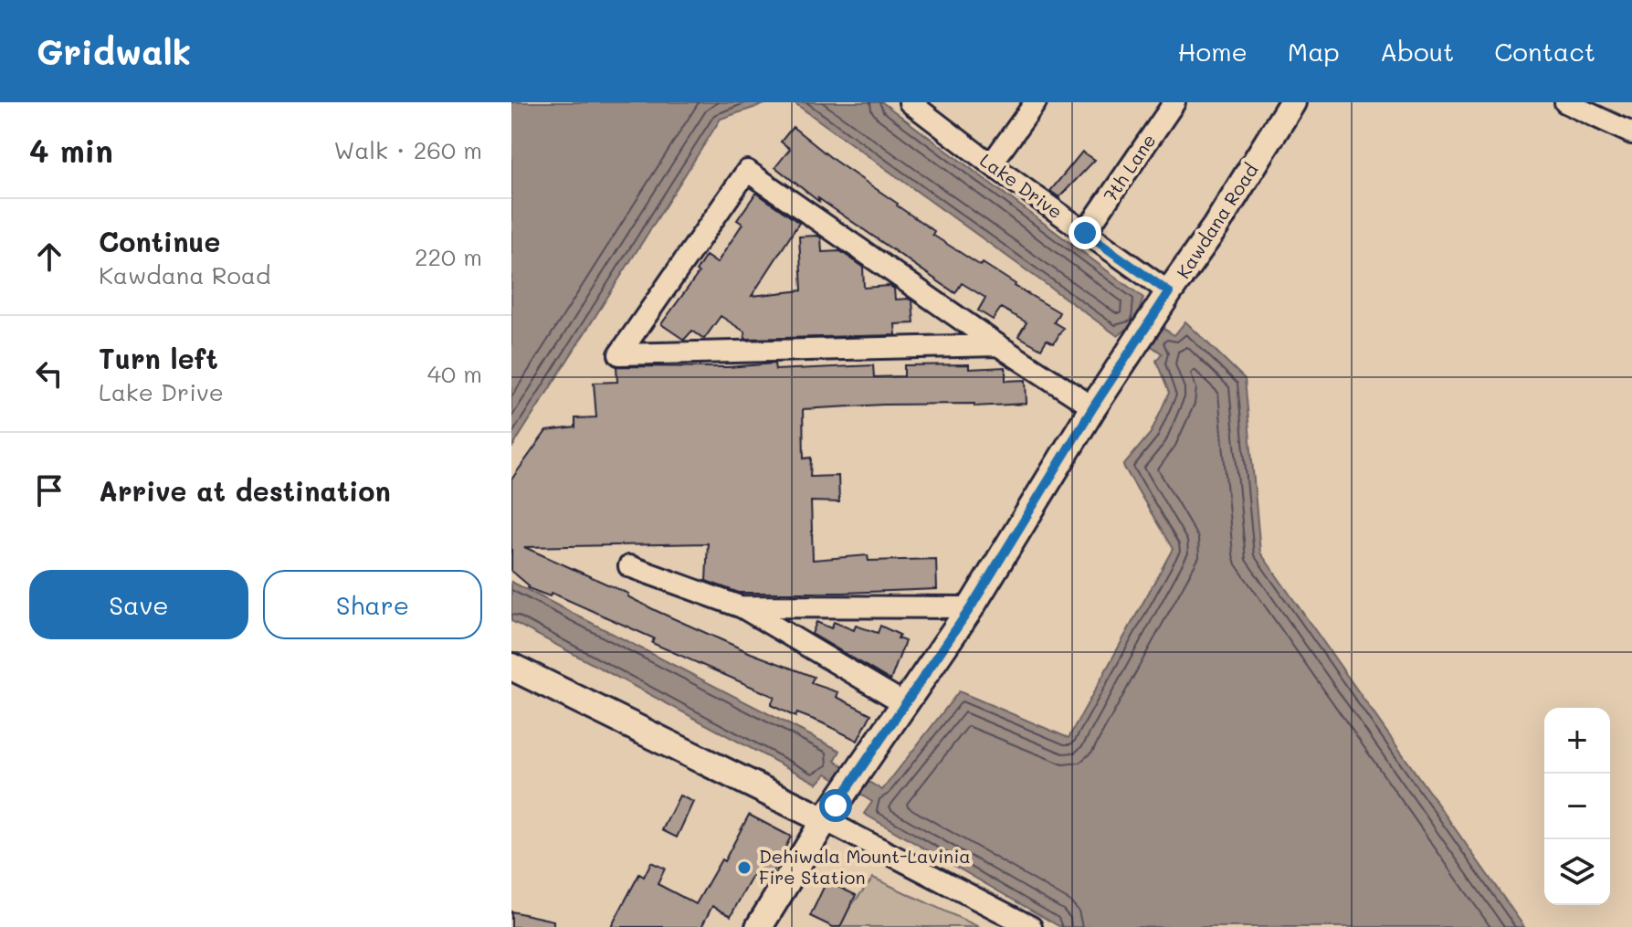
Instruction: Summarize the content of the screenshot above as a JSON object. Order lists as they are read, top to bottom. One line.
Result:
{"streets":{"main road":["Kawdana Road"],"street":["7th Lane","Lake Drive"]},"crossings":[["7th Lane","Lake Drive"],["Lake Drive","Kawdana Road"]],"places":["Dehiwala Mount-Lavinia Fire Station"],"page":{"header":"Gridwalk","nav":["Home","Map","About","Contact"],"heading":["4 min","Walk · 260 m"],"list":[["Continue","Kawdana Road","220 m"],["Turn left","Lake Drive","40 m"],"Arrive at destination"],"buttons":["Save","Share"],"map_buttons":["+","−"]}}
